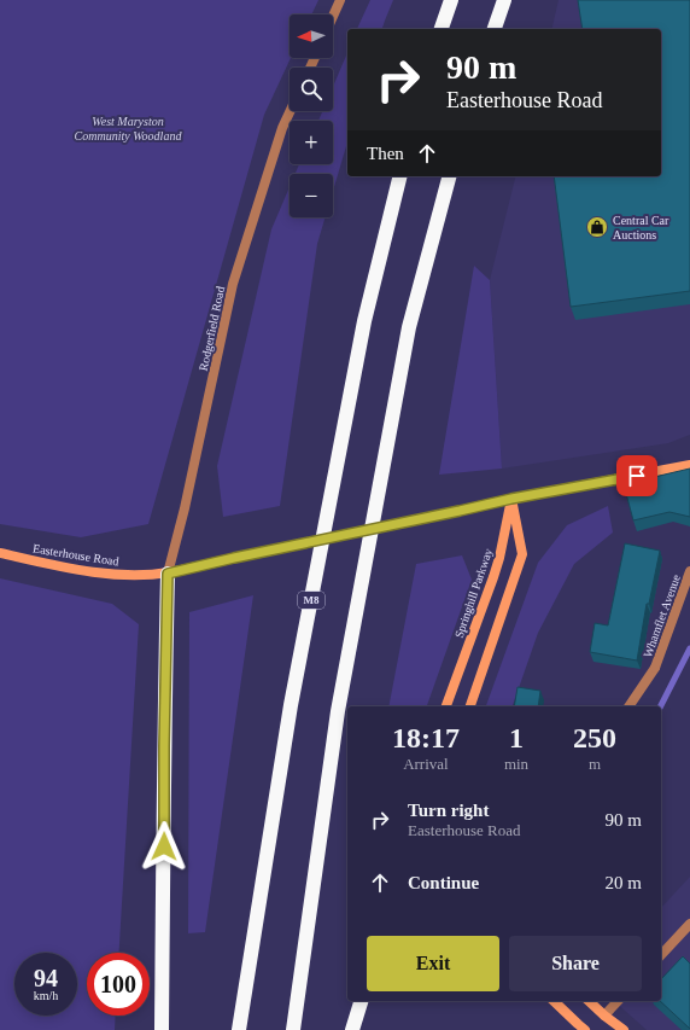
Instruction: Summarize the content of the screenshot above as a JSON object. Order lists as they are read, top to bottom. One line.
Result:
{"streets":{"highway":["M8"],"street":["Rodgerfield Road","Easterhouse Road","Springhill Parkway","Whamflet Avenue"]},"crossings":[["Rodgerfield Road","Easterhouse Road"],["Easterhouse Road","Springhill Parkway"]],"parks":["West Maryston Community Woodland"],"places":{"shop":["Central Car Auctions"]},"north":"left","page":{"map_buttons":["+","−"],"turn":["90 m","Easterhouse Road"],"then":"Then","eta":["18:17","Arrival","1","min","250","m"],"list":[{"name":"Turn right","note":"Easterhouse Road","value":"90 m"},{"name":"Continue","value":"20 m"}],"buttons":["Exit","Share"],"speed":"94 km/h","limit":"100"}}
